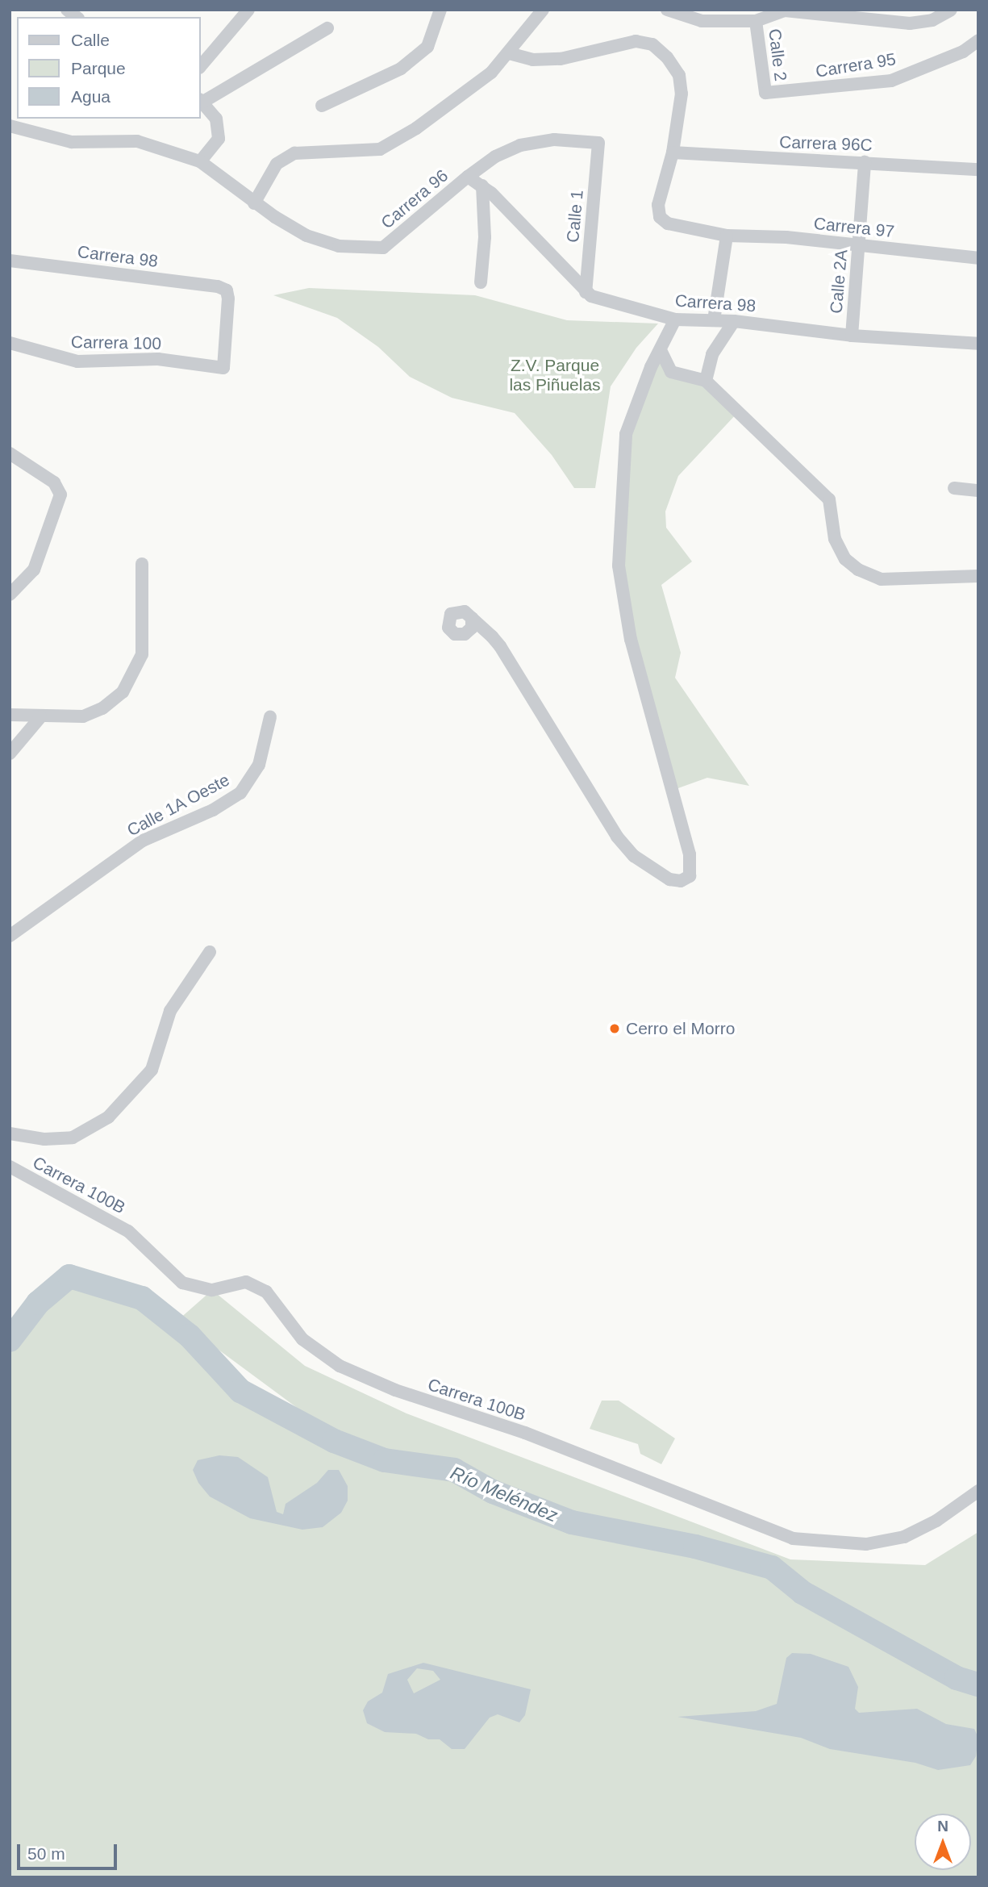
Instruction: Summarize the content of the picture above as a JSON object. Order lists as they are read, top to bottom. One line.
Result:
{"streets":{"street":["Calle 2","Carrera 95","Carrera 96C","Carrera 96","Calle 1","Carrera 97","Carrera 98","Calle 2A","Carrera 100","Calle 1A Oeste","Carrera 100B"]},"crossings":[["Calle 2","Carrera 95"],["Carrera 96C","Carrera 97"],["Carrera 96C","Calle 2A"],["Carrera 96","Calle 1"],["Carrera 96","Carrera 98"],["Calle 1","Carrera 98"],["Carrera 97","Calle 2A"],["Carrera 98","Calle 2A"],["Carrera 98","Carrera 100"]],"water":["Río Meléndez"],"parks":["Z.V. Parque las Piñuelas"],"places":["Cerro el Morro"],"legend":["Calle","Parque","Agua"],"scale_bar":"50 m","north":"top"}
